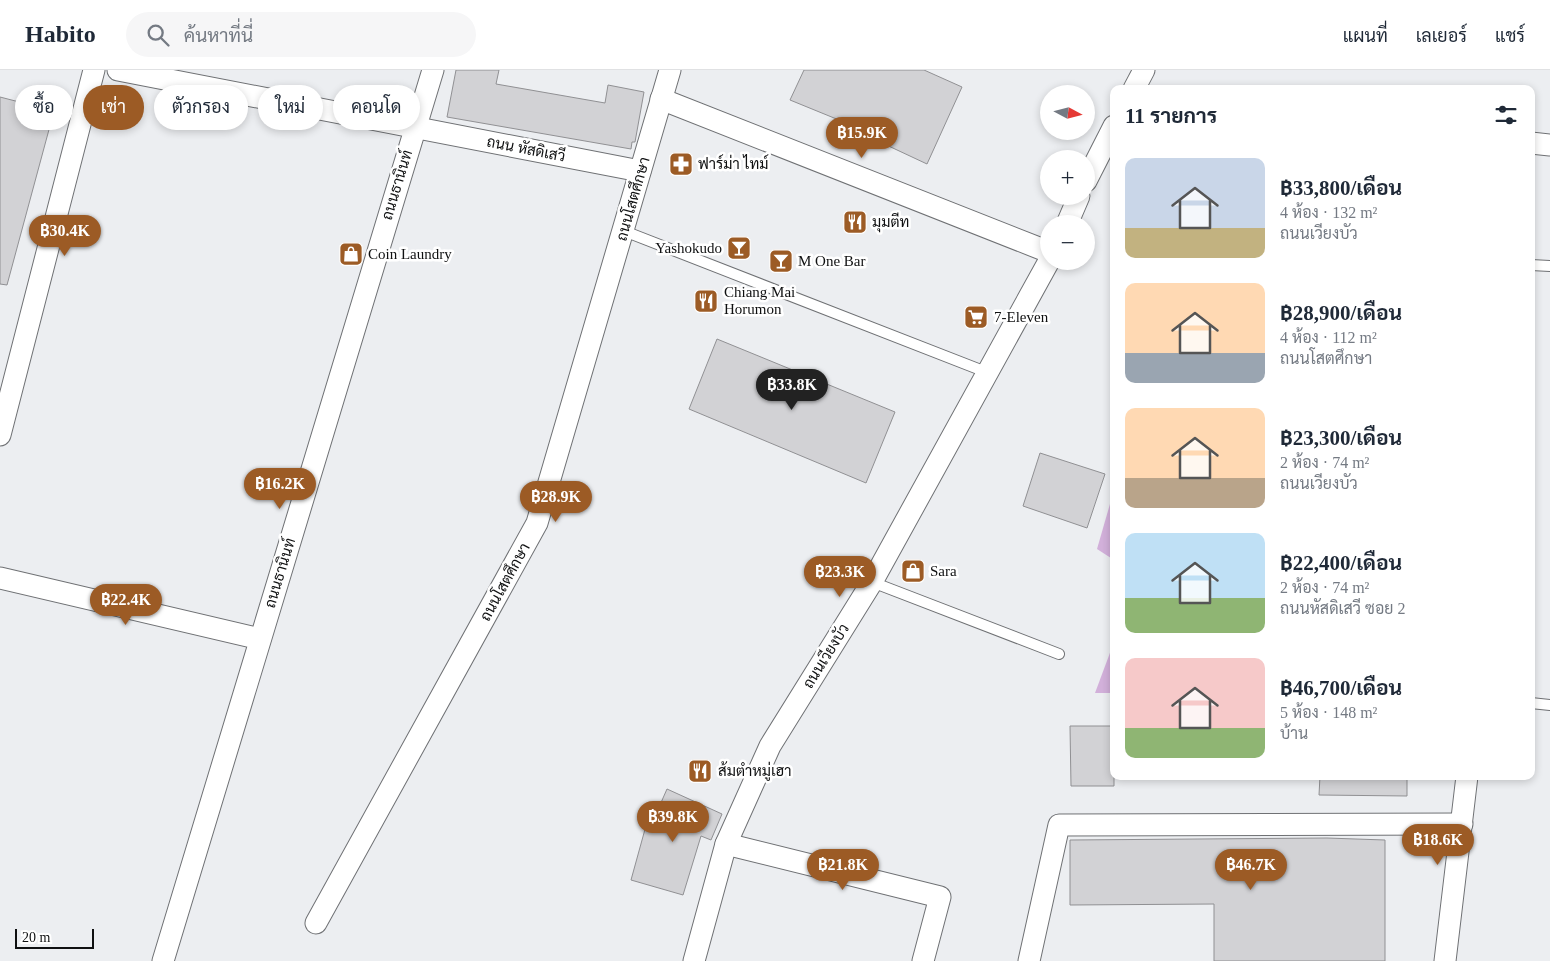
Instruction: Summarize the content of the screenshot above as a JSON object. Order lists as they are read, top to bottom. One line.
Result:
{"streets":{"street":["ถนน หัสดิเสวี","ถนนธานินท์","ถนนโสตศึกษา","ถนนเวียงบัว"]},"crossings":[["ถนน หัสดิเสวี","ถนนโสตศึกษา"]],"places":{"pharmacy":["ฟาร์ม่า ไทม์"],"restaurant":["มุมตีท","Chiang Mai Horumon","ส้มตำหมู่เฮา"],"bar":["Yashokudo","M One Bar"],"shop":["Coin Laundry","Sara"],"supermarket":["7-Eleven"]},"scale_bar":"20 m","north":"right","page":{"header":"Habito","search":"ค้นหาที่นี่","nav":["แผนที่","เลเยอร์","แชร์"],"map_buttons":["+","−"],"chip":["ซื้อ","เช่า","ตัวกรอง","ใหม่","คอนโด"],"heading":"11 รายการ","price":["฿15.9K","฿30.4K","฿33.8K","฿16.2K","฿28.9K","฿23.3K","฿22.4K","฿39.8K","฿18.6K","฿21.8K","฿46.7K"],"list":[{"name":"฿33,800/เดือน","note":"4 ห้อง · 132 m² · ถนนเวียงบัว"},{"name":"฿28,900/เดือน","note":"4 ห้อง · 112 m² · ถนนโสตศึกษา"},{"name":"฿23,300/เดือน","note":"2 ห้อง · 74 m² · ถนนเวียงบัว"},{"name":"฿22,400/เดือน","note":"2 ห้อง · 74 m² · ถนนหัสดิเสวี ซอย 2"},{"name":"฿46,700/เดือน","note":"5 ห้อง · 148 m² · บ้าน"}],"scale":"20 m"}}
